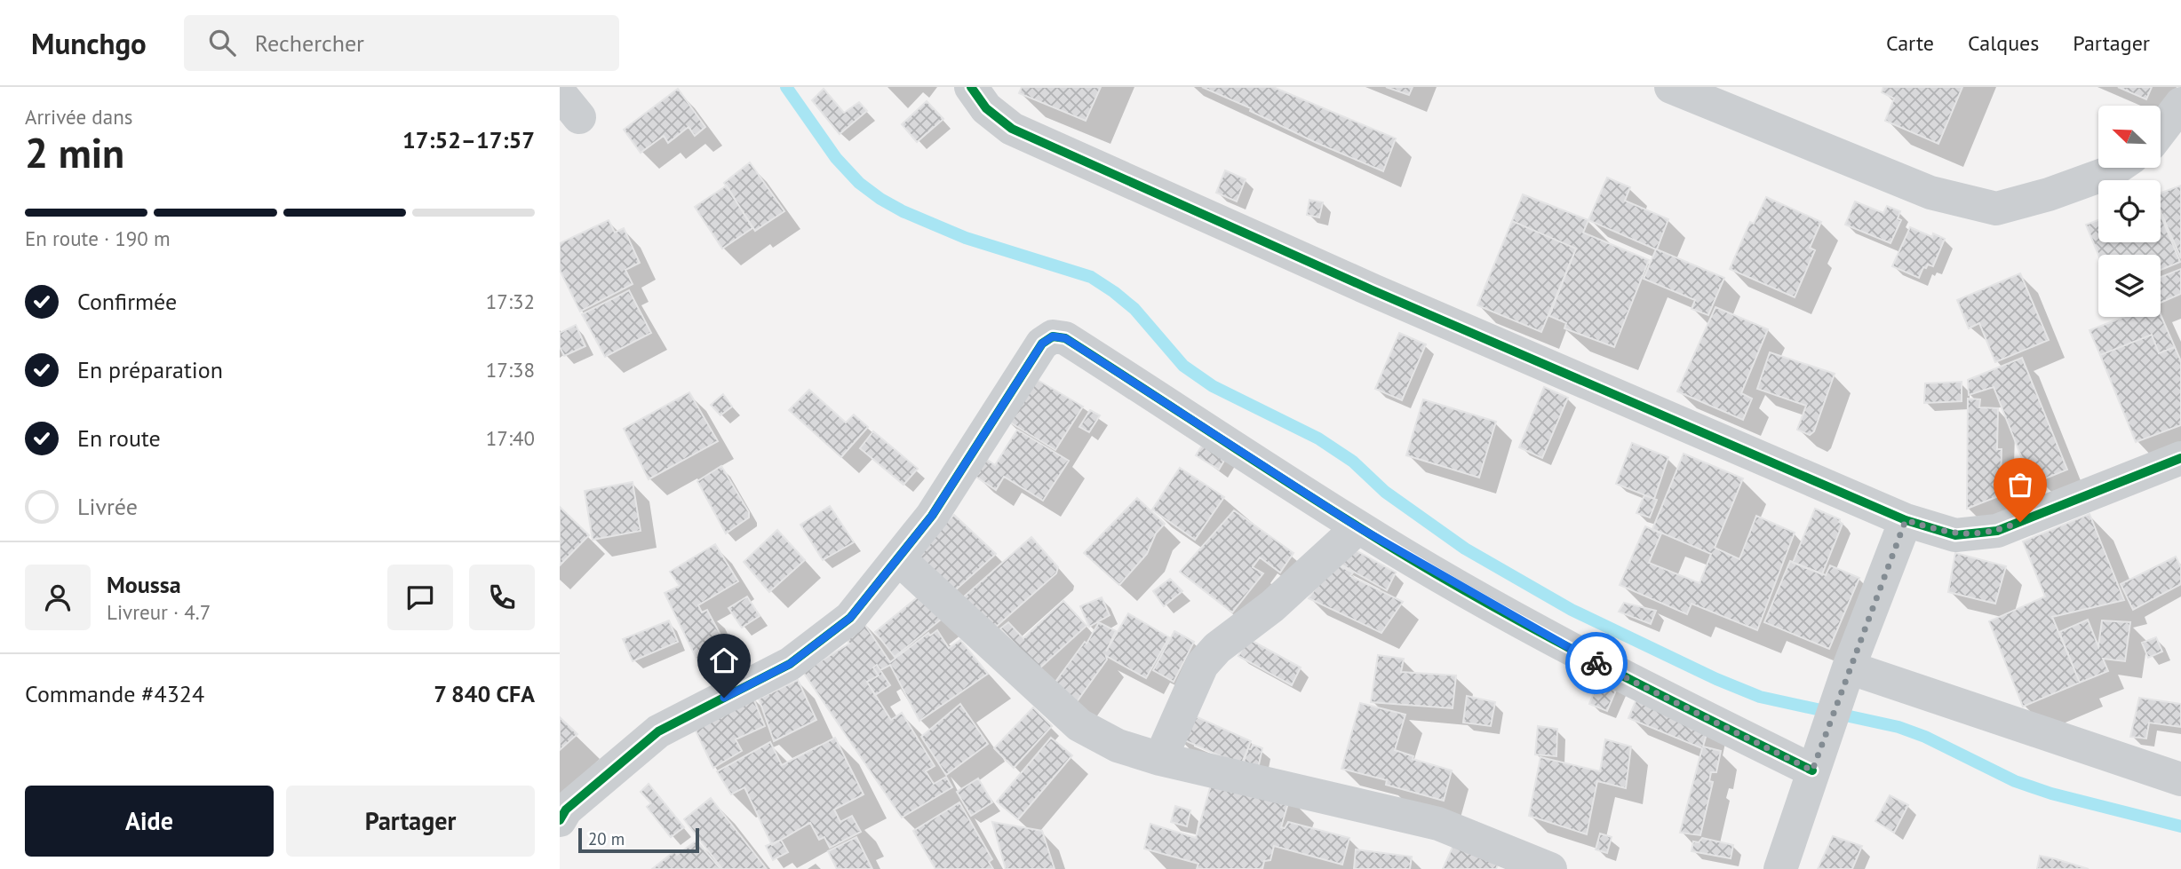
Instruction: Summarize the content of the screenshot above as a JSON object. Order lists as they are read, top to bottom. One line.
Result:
{"scale_bar":"20 m","north":"top left","page":{"header":"Munchgo","search":"Rechercher","nav":["Carte","Calques","Partager"],"heading":["2 min","Arrivée dans","17:52–17:57"],"panel":["Moussa","Livreur · 4.7","Commande #4324","7 840 CFA"],"bar":"En route · 190 m","list":[["Confirmée","17:32"],["En préparation","17:38"],["En route","17:40"],"Livrée"],"buttons":["Aide","Partager"],"scale":"20 m"}}
